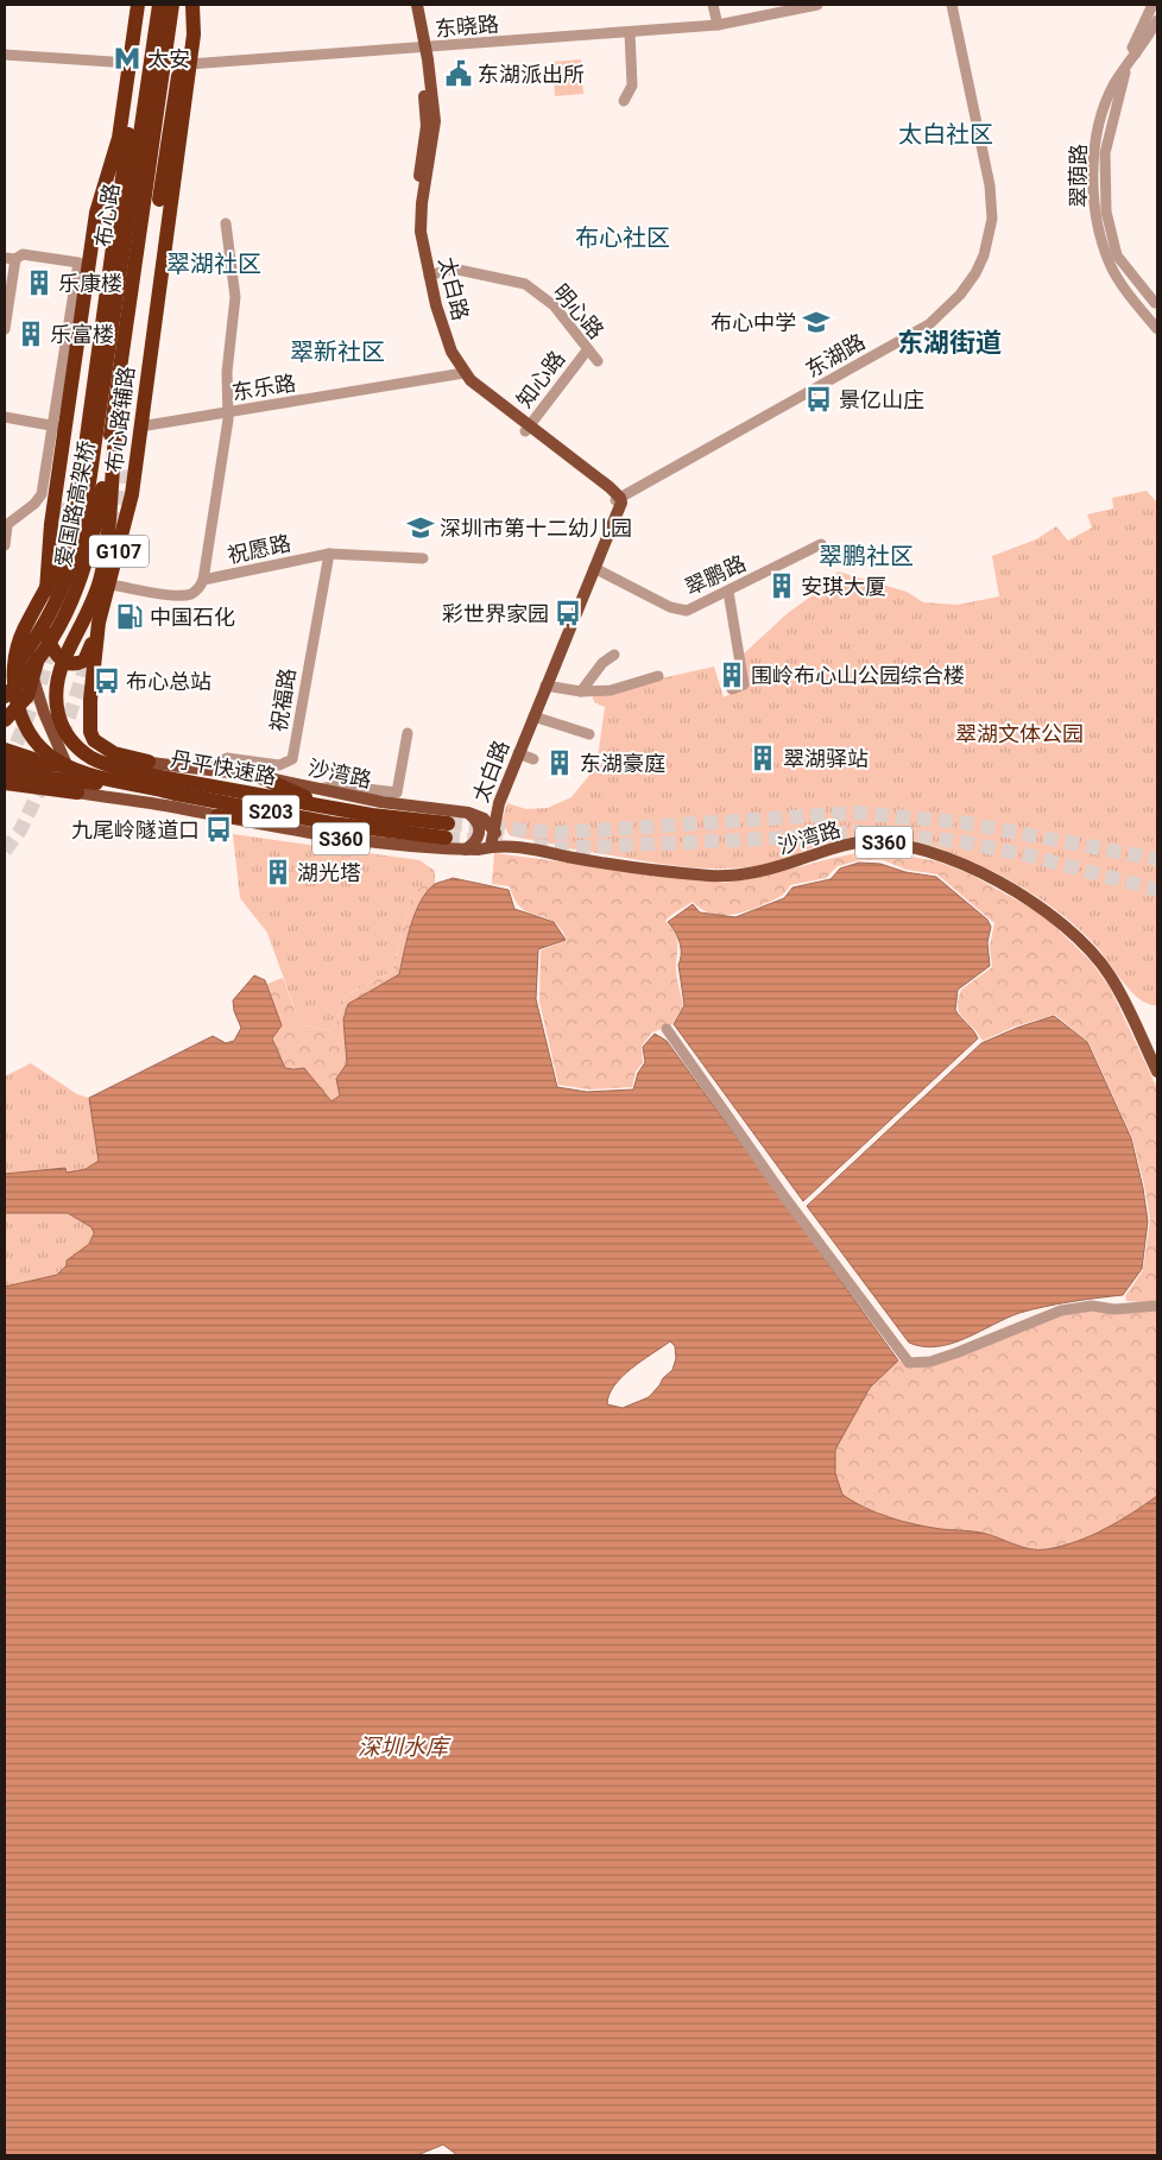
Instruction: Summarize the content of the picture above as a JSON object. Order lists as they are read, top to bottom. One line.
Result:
{"streets":{"highway":["布心路","布心路辅路","爱国路高架桥","G107","丹平快速路","S203"],"main road":["太白路","沙湾路","S360"],"street":["东晓路","翠荫路","明心路","东湖路","知心路","东乐路","祝愿路","翠鹏路","祝福路"]},"crossings":[["东晓路","太白路"],["东晓路","布心路辅路"],["布心路","爱国路高架桥"],["太白路","明心路"],["太白路","东湖路"],["太白路","知心路"],["太白路","东乐路"],["太白路","翠鹏路"],["太白路","沙湾路"],["明心路","知心路"],["东乐路","布心路辅路"],["布心路辅路","祝愿路"],["布心路辅路","G107"],["布心路辅路","沙湾路"],["祝愿路","祝福路"],["祝福路","沙湾路"]],"districts":["太白社区","布心社区","翠湖社区","东湖街道","翠新社区","翠鹏社区"],"water":["深圳水库"],"parks":["翠湖文体公园"],"places":{"metro station":["太安"],"public building":["东湖派出所"],"building":["乐康楼","乐富楼","安琪大厦","围岭布心山公园综合楼","翠湖驿站","东湖豪庭","湖光塔"],"school or university":["布心中学","深圳市第十二幼儿园"],"bus stop":["景亿山庄","彩世界家园","布心总站","九尾岭隧道口"],"fuel station":["中国石化"]}}
